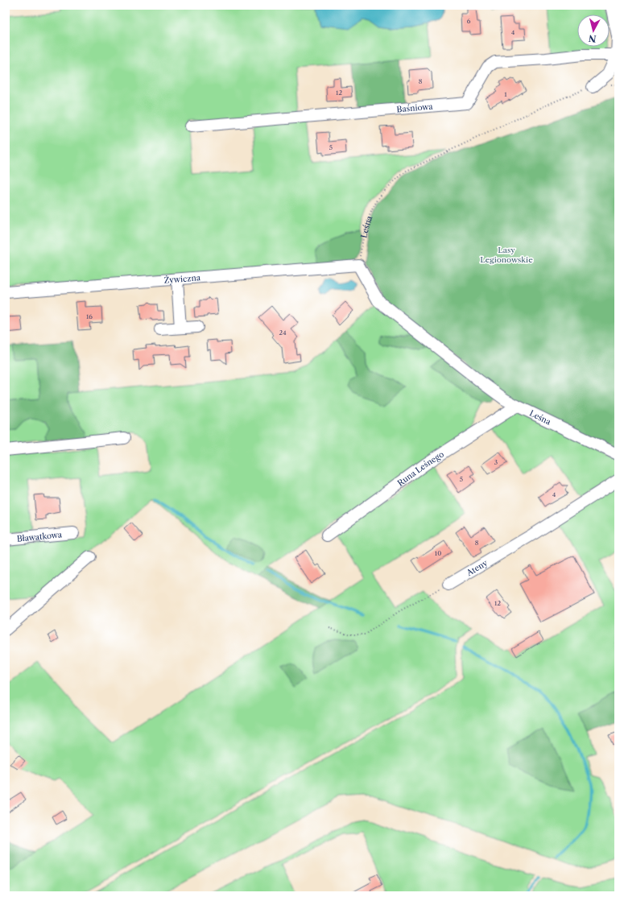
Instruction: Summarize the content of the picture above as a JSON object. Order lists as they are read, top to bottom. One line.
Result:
{"streets":{"street":["Baśniowa","Leśna","Żywiczna","Runa Leśnego","Bławatkowa","Ateny"]},"crossings":[["Leśna","Żywiczna"],["Leśna","Runa Leśnego"]],"parks":["Lasy Legionowskie"],"house_numbers":["6","4","8","12","1","5","16","24","3","5","4","8","10","12"],"north":"bottom"}
